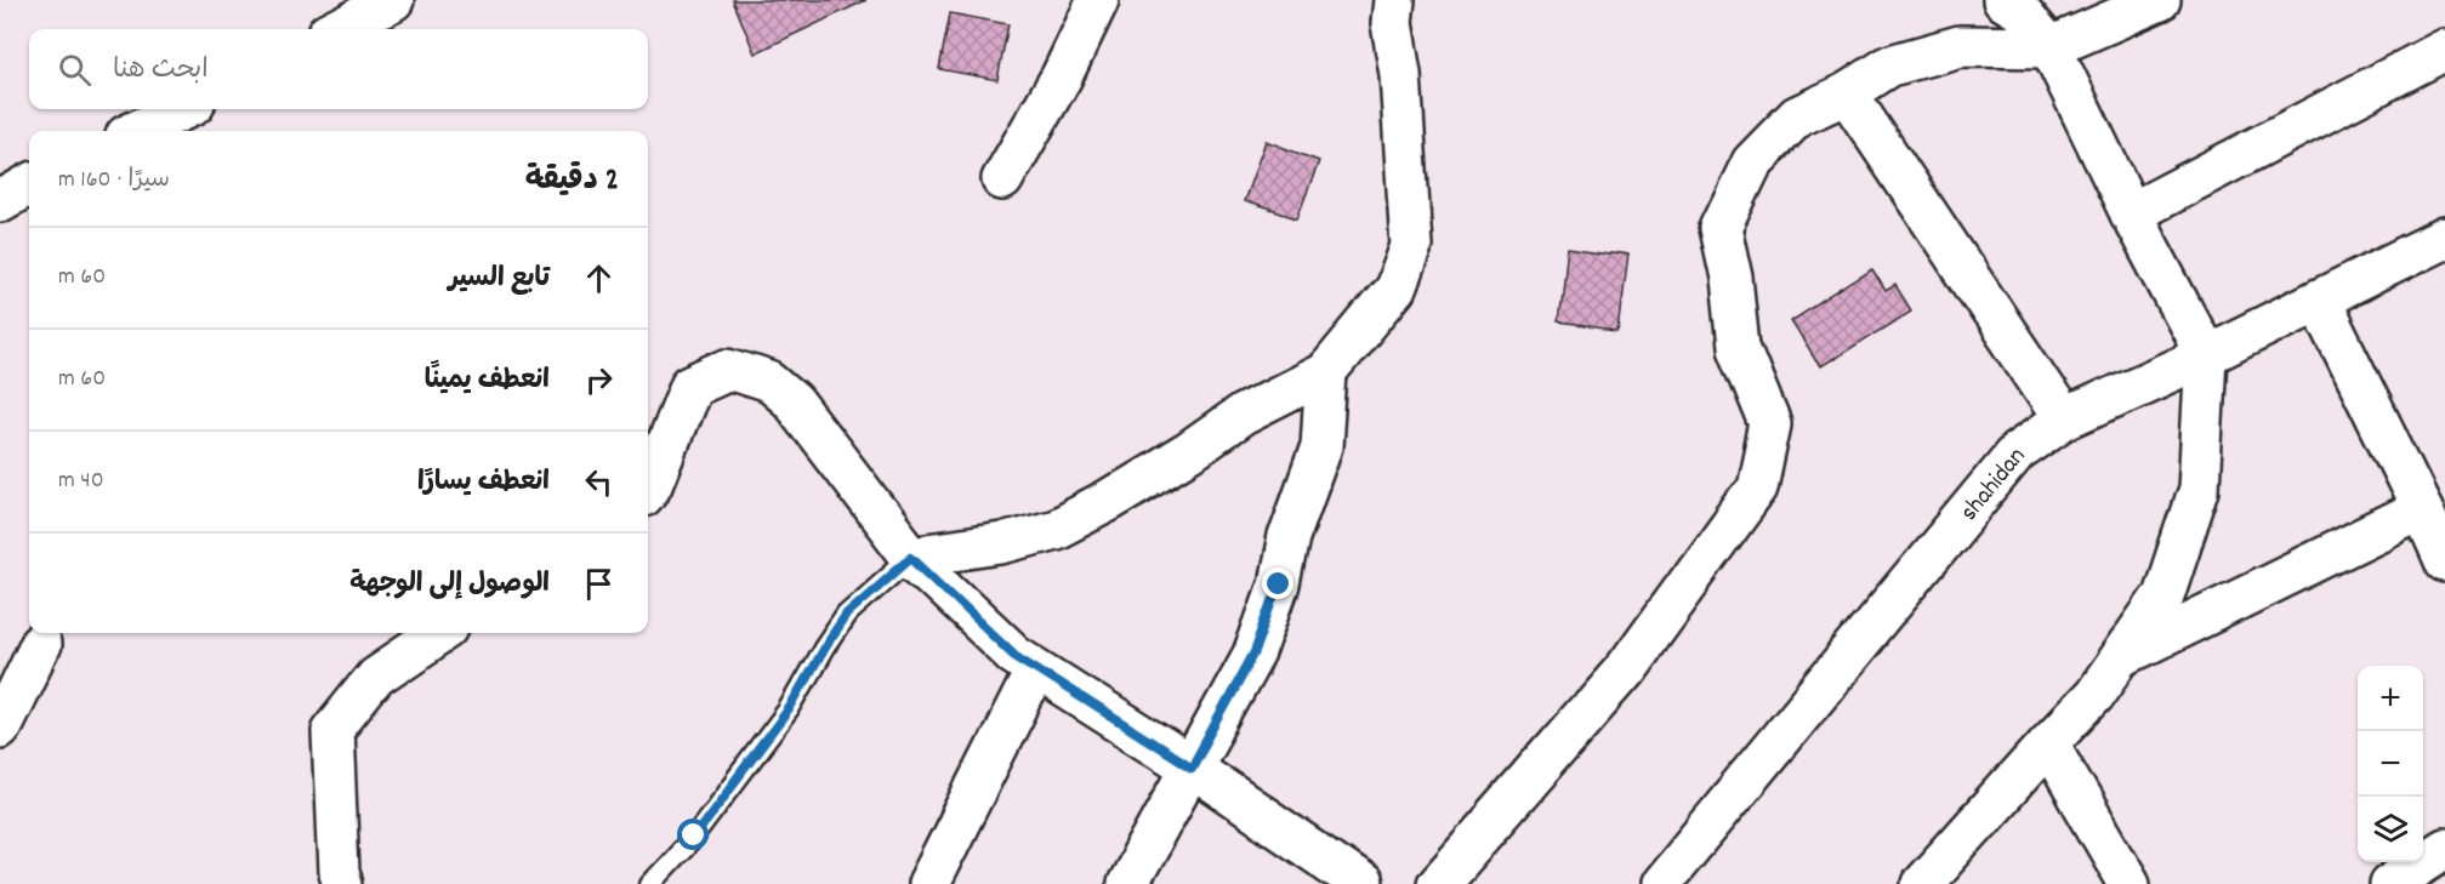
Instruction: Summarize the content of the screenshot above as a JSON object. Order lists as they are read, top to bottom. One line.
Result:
{"streets":{"street":["shahidan"]},"page":{"search":"ابحث هنا","heading":["2 دقيقة","سيرًا · 160 m"],"list":[["تابع السير","60 m"],["انعطف يمينًا","60 m"],["انعطف يسارًا","40 m"],"الوصول إلى الوجهة"],"map_buttons":["+","−"]}}
